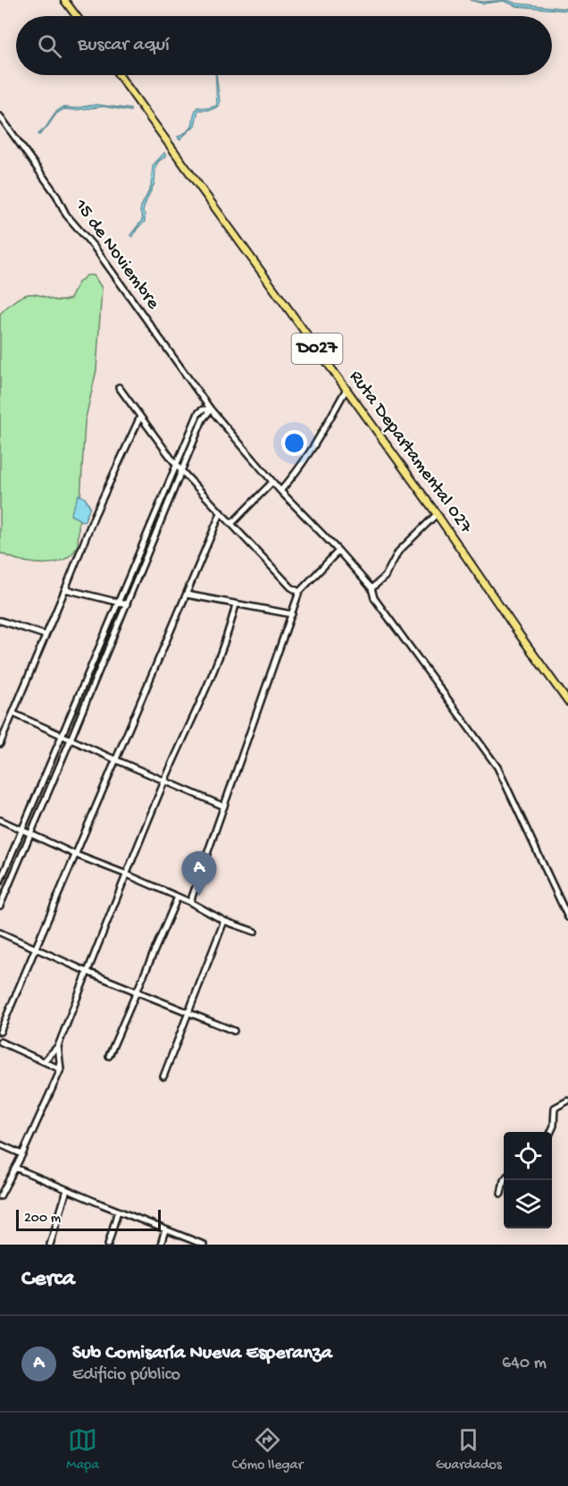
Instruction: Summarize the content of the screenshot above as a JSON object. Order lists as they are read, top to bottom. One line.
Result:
{"streets":{"main road":["D027","Ruta Departamental 027"],"street":["15 de Noviembre"]},"scale_bar":"200 m","page":{"search":"Buscar aquí","pins":"A","scale":"200 m","heading":"Cerca","list":[{"mark":"A","name":"Sub Comisaría Nueva Esperanza","note":"Edificio público","value":"640 m"}],"nav":["Mapa","Cómo llegar","Guardados"]}}
